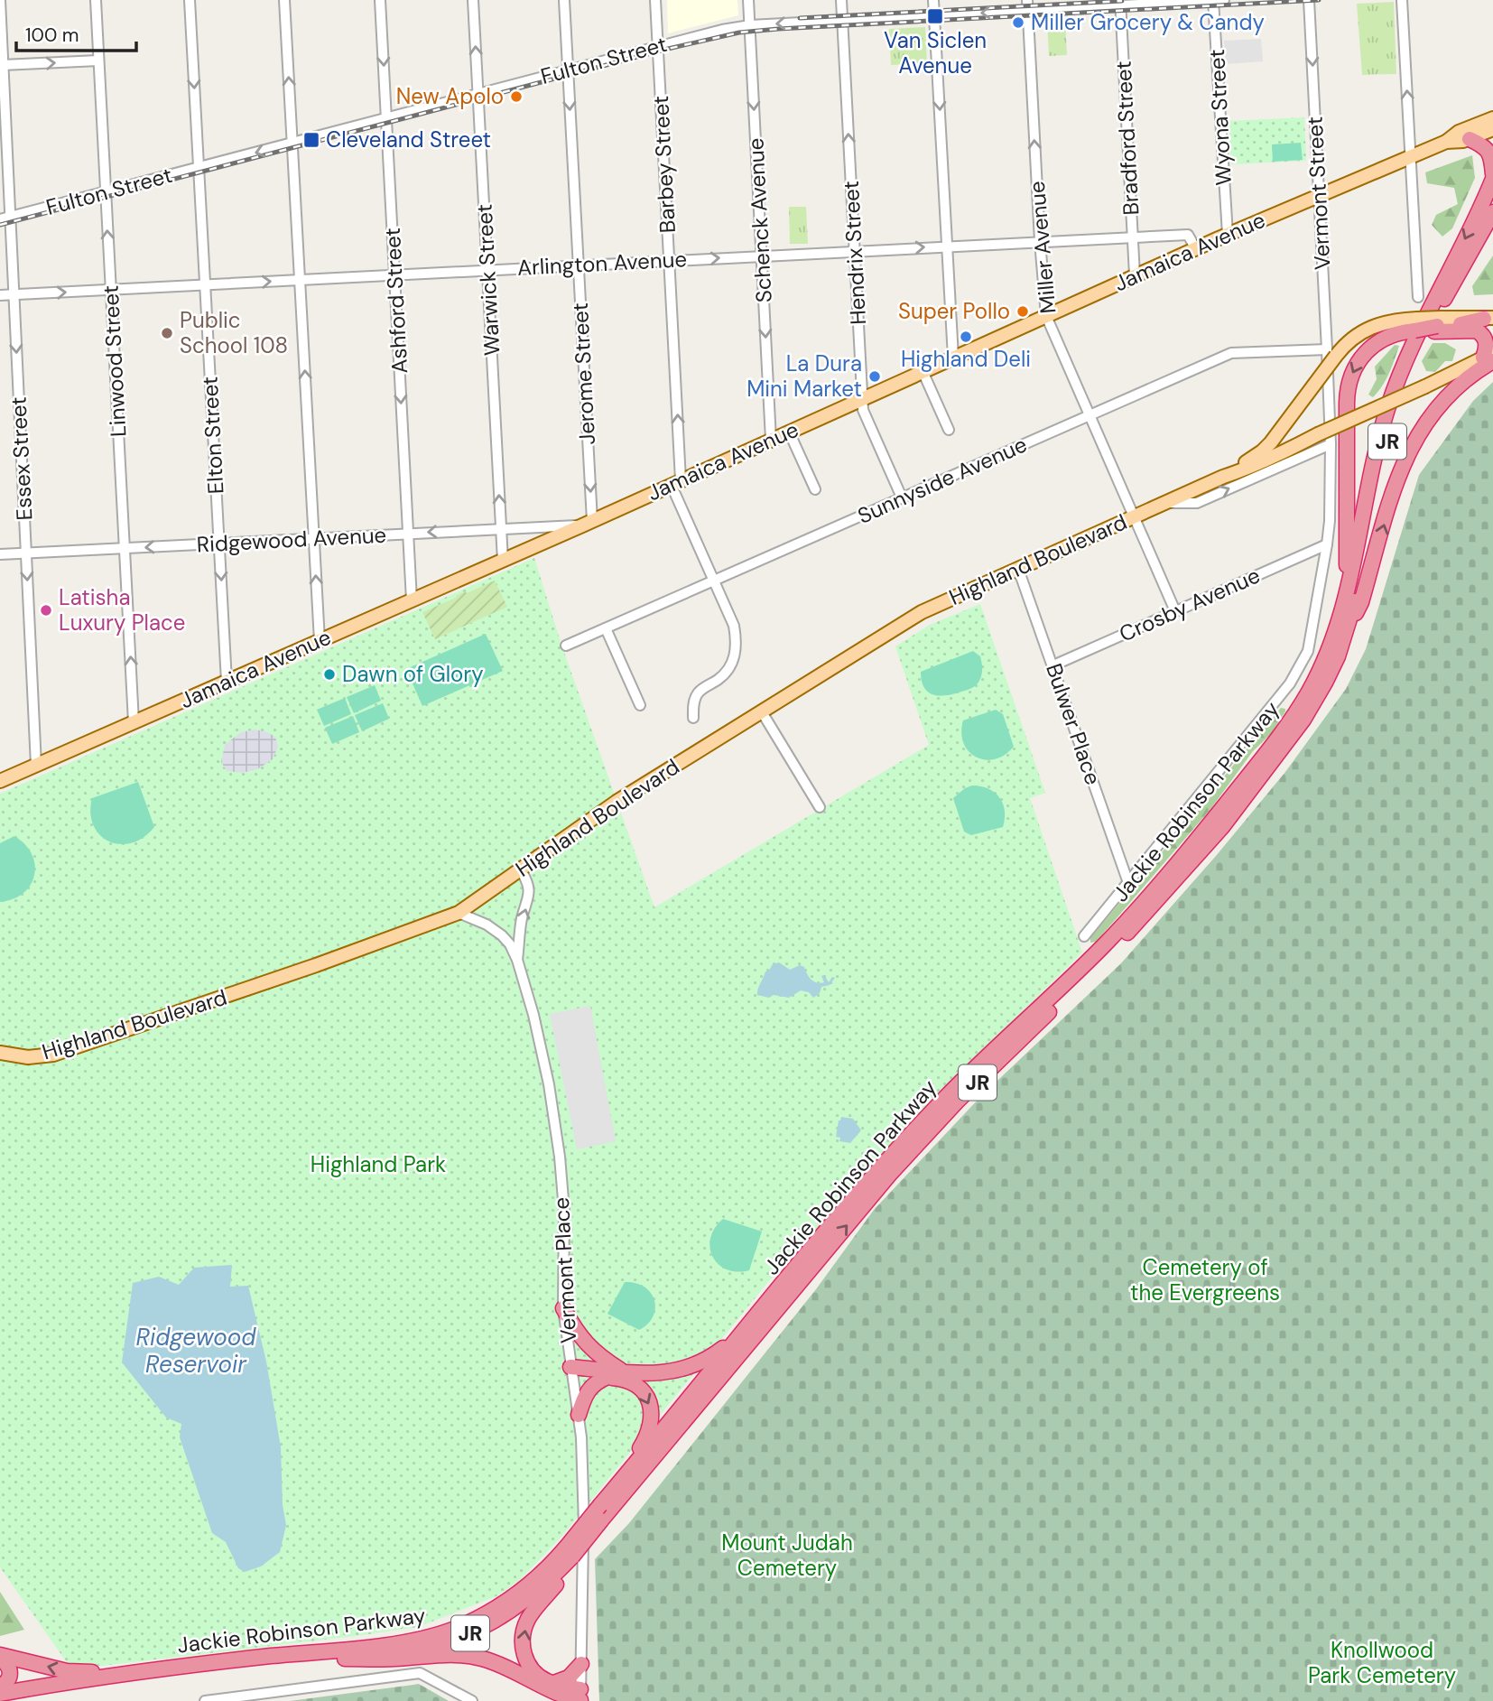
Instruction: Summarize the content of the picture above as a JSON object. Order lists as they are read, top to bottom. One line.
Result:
{"streets":{"highway":["JR","Jackie Robinson Parkway"],"main road":["Jamaica Avenue","Highland Boulevard"],"street":["Fulton Street","Wyona Street","Bradford Street","Barbey Street","Vermont Street","Schenck Avenue","Miller Avenue","Hendrix Street","Arlington Avenue","Warwick Street","Ashford Street","Linwood Street","Jerome Street","Elton Street","Essex Street","Sunnyside Avenue","Ridgewood Avenue","Crosby Avenue","Bulwer Place","Vermont Place"]},"crossings":[["Fulton Street","Wyona Street"],["Fulton Street","Bradford Street"],["Fulton Street","Barbey Street"],["Fulton Street","Schenck Avenue"],["Fulton Street","Miller Avenue"],["Fulton Street","Hendrix Street"],["Fulton Street","Warwick Street"],["Fulton Street","Ashford Street"],["Fulton Street","Linwood Street"],["Fulton Street","Jerome Street"],["Fulton Street","Elton Street"],["Fulton Street","Essex Street"],["Wyona Street","Jamaica Avenue"],["Bradford Street","Jamaica Avenue"],["Bradford Street","Arlington Avenue"],["Barbey Street","Jamaica Avenue"],["Barbey Street","Arlington Avenue"],["Barbey Street","Sunnyside Avenue"],["Vermont Street","Jamaica Avenue"],["Vermont Street","Sunnyside Avenue"],["Vermont Street","Highland Boulevard"],["Vermont Street","Jackie Robinson Parkway"],["Schenck Avenue","Jamaica Avenue"],["Schenck Avenue","Arlington Avenue"],["Miller Avenue","Jamaica Avenue"],["Miller Avenue","Arlington Avenue"],["Miller Avenue","Sunnyside Avenue"],["Miller Avenue","Highland Boulevard"],["Miller Avenue","Crosby Avenue"],["Jamaica Avenue","Hendrix Street"],["Jamaica Avenue","Arlington Avenue"],["Jamaica Avenue","Warwick Street"],["Jamaica Avenue","Ashford Street"],["Jamaica Avenue","Linwood Street"],["Jamaica Avenue","Jerome Street"],["Jamaica Avenue","Elton Street"],["Jamaica Avenue","Essex Street"],["Jamaica Avenue","Ridgewood Avenue"],["Hendrix Street","Arlington Avenue"],["Hendrix Street","Sunnyside Avenue"],["Arlington Avenue","Warwick Street"],["Arlington Avenue","Ashford Street"],["Arlington Avenue","Linwood Street"],["Arlington Avenue","Jerome Street"],["Arlington Avenue","Elton Street"],["Arlington Avenue","Essex Street"],["Warwick Street","Ridgewood Avenue"],["Ashford Street","Ridgewood Avenue"],["Linwood Street","Ridgewood Avenue"],["Jerome Street","Ridgewood Avenue"],["Elton Street","Ridgewood Avenue"],["Essex Street","Ridgewood Avenue"],["Sunnyside Avenue","Highland Boulevard"],["Highland Boulevard","Bulwer Place"],["Highland Boulevard","Jackie Robinson Parkway"],["Highland Boulevard","Vermont Place"],["Crosby Avenue","Bulwer Place"],["Crosby Avenue","Jackie Robinson Parkway"],["Bulwer Place","Jackie Robinson Parkway"]],"one_way":["Vermont Street","Schenck Avenue","Miller Avenue","Hendrix Street","Warwick Street","Ashford Street","Linwood Street","Jerome Street","Elton Street","Essex Street"],"water":["Ridgewood Reservoir"],"parks":["Highland Park","Cemetery of the Evergreens","Mount Judah Cemetery","Knollwood Park Cemetery"],"places":{"transit":["Van Siclen Avenue","Cleveland Street"],"other":["Miller Grocery & Candy","New Apolo","Super Pollo","Public School 108","Highland Deli","La Dura Mini Market","Latisha Luxury Place","Dawn of Glory"]},"scale_bar":"100 m"}
